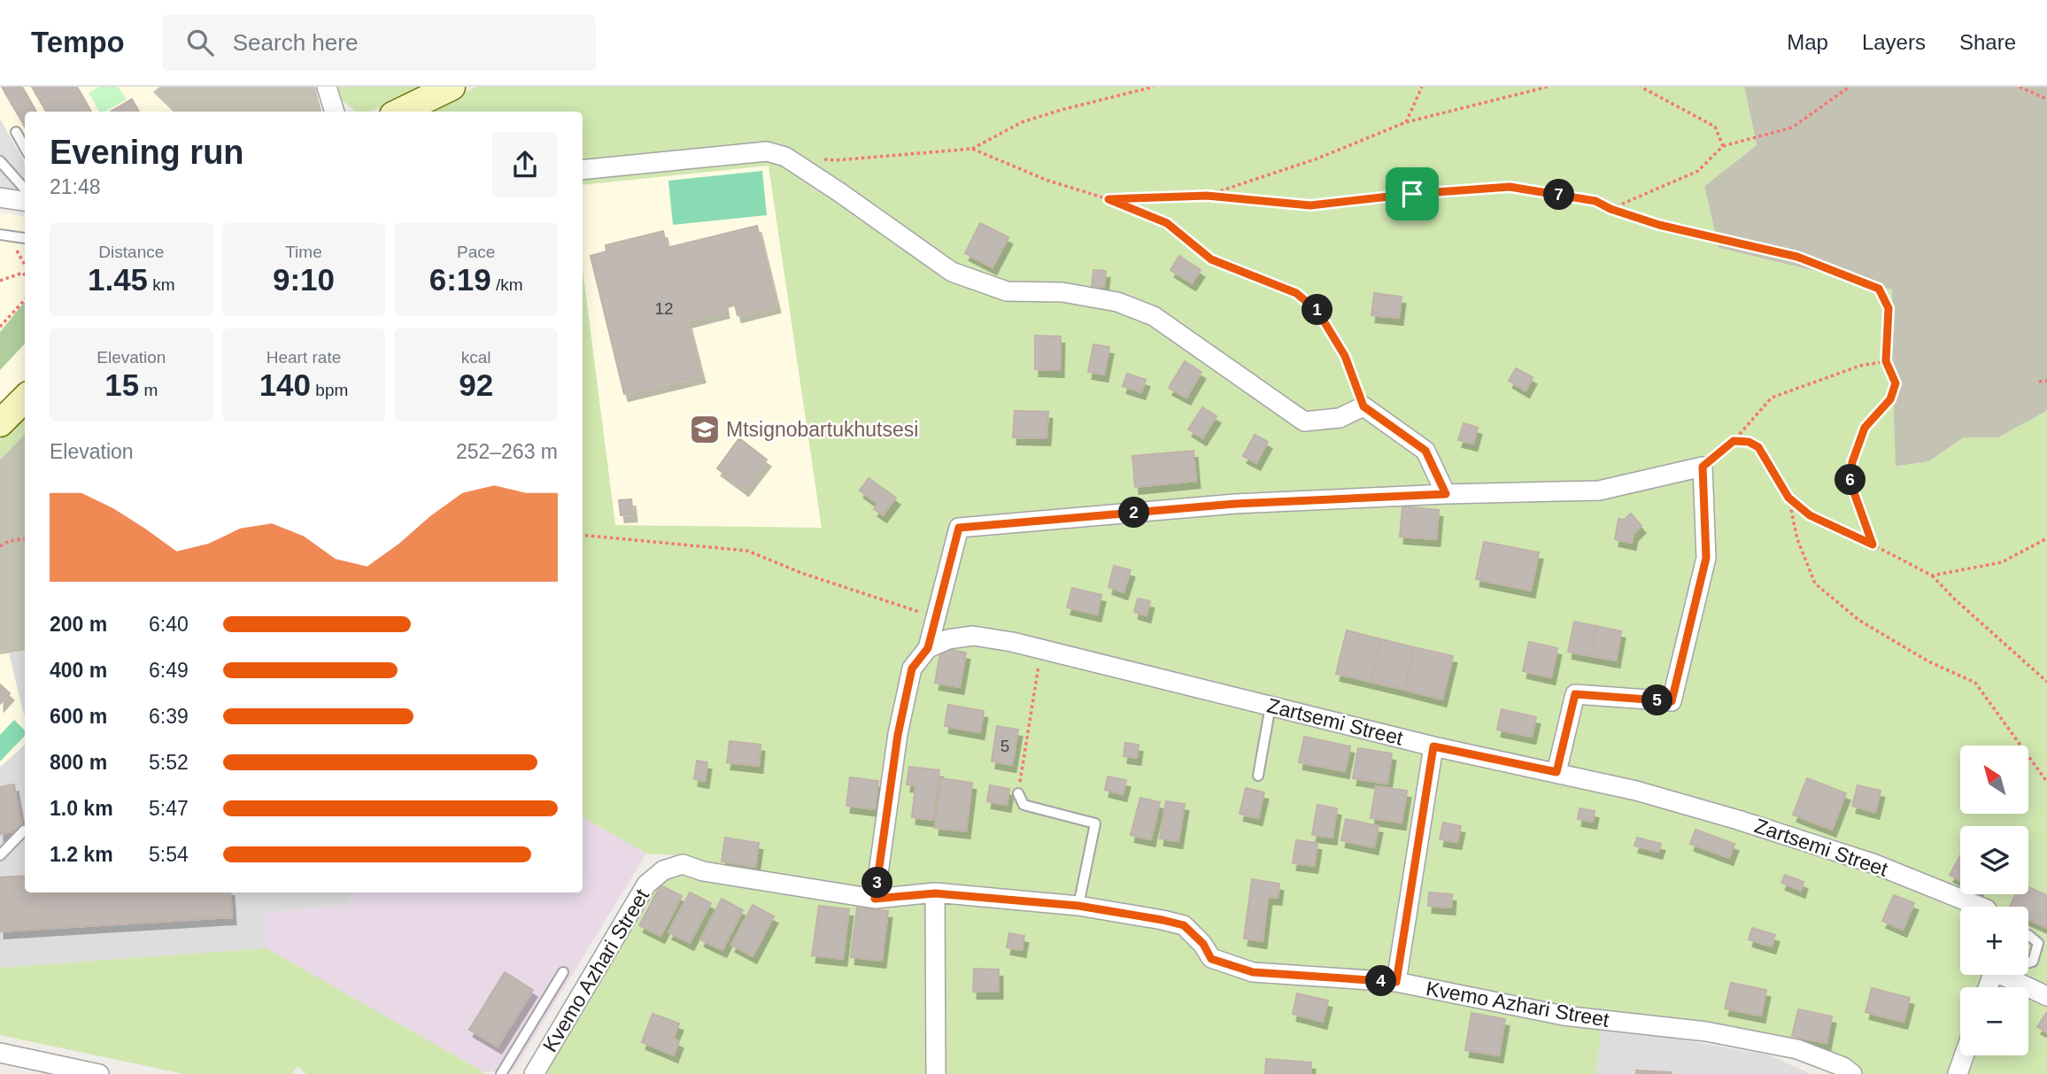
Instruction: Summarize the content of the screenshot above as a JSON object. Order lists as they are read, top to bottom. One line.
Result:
{"streets":{"street":["Zartsemi Street","Kvemo Azhari Street"]},"places":{"school or university":["Mtsignobartukhutsesi"]},"house_numbers":["12","5"],"north":"top left","page":{"header":"Tempo","search":"Search here","nav":["Map","Layers","Share"],"heading":["Evening run","21:48"],"pins":["7","1","6","2","5","3","4"],"stats":[["Distance","1.45 km"],["Time","9:10"],["Pace","6:19 /km"],["Elevation","15 m"],["Heart rate","140 bpm"],["kcal","92"]],"chart":["Elevation","252–263 m"],"list":[{"name":"200 m","note":"6:40"},{"name":"400 m","note":"6:49"},{"name":"600 m","note":"6:39"},{"name":"800 m","note":"5:52"},{"name":"1.0 km","note":"5:47"},{"name":"1.2 km","note":"5:54"}],"map_buttons":["+","−"]}}
